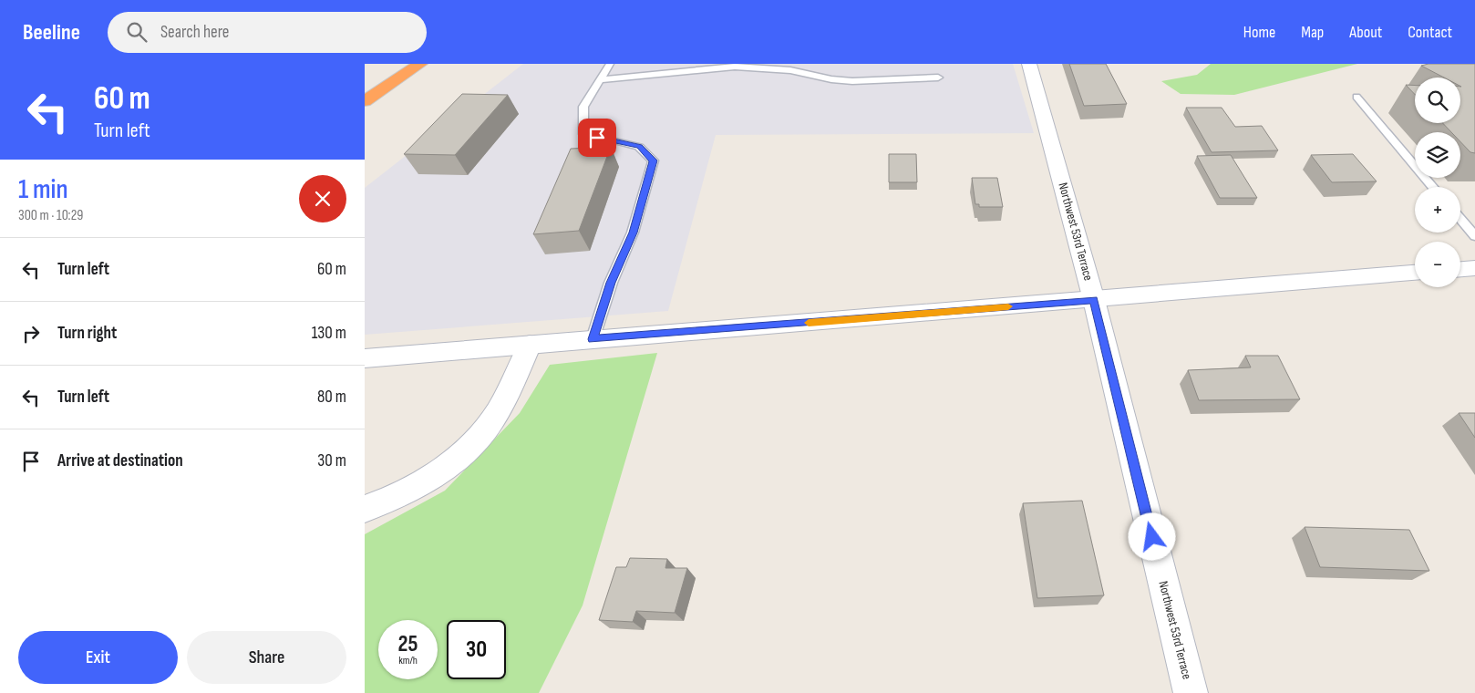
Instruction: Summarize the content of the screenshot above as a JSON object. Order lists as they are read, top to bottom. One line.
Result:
{"streets":{"main road":["Northwest 53rd Terrace"]},"page":{"header":"Beeline","search":"Search here","nav":["Home","Map","About","Contact"],"turn":["60 m","Turn left"],"map_buttons":["+","−"],"heading":["1 min","300 m · 10:29"],"list":[{"name":"Turn left","value":"60 m"},{"name":"Turn right","value":"130 m"},{"name":"Turn left","value":"80 m"},{"name":"Arrive at destination","value":"30 m"}],"speed":"25 km/h","limit":"30","buttons":["Exit","Share"]}}
